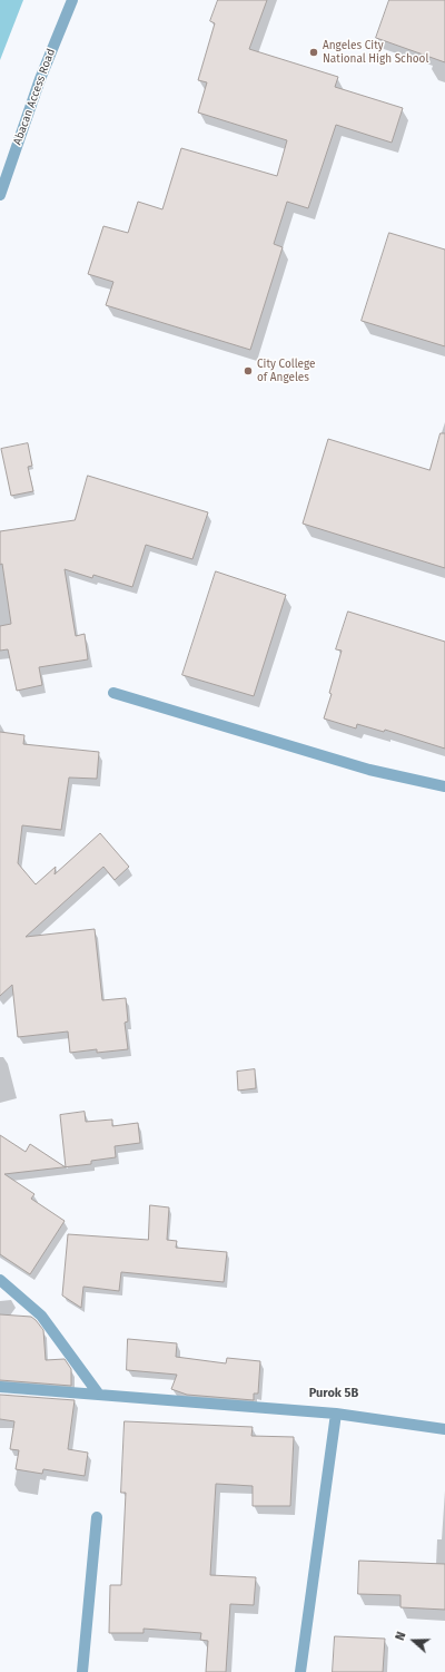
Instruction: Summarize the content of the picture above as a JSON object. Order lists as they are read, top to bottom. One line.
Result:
{"streets":{"street":["Abacan Access Road"]},"districts":["Purok 5B"],"places":["Angeles City National High School","City College of Angeles"],"north":"left"}
